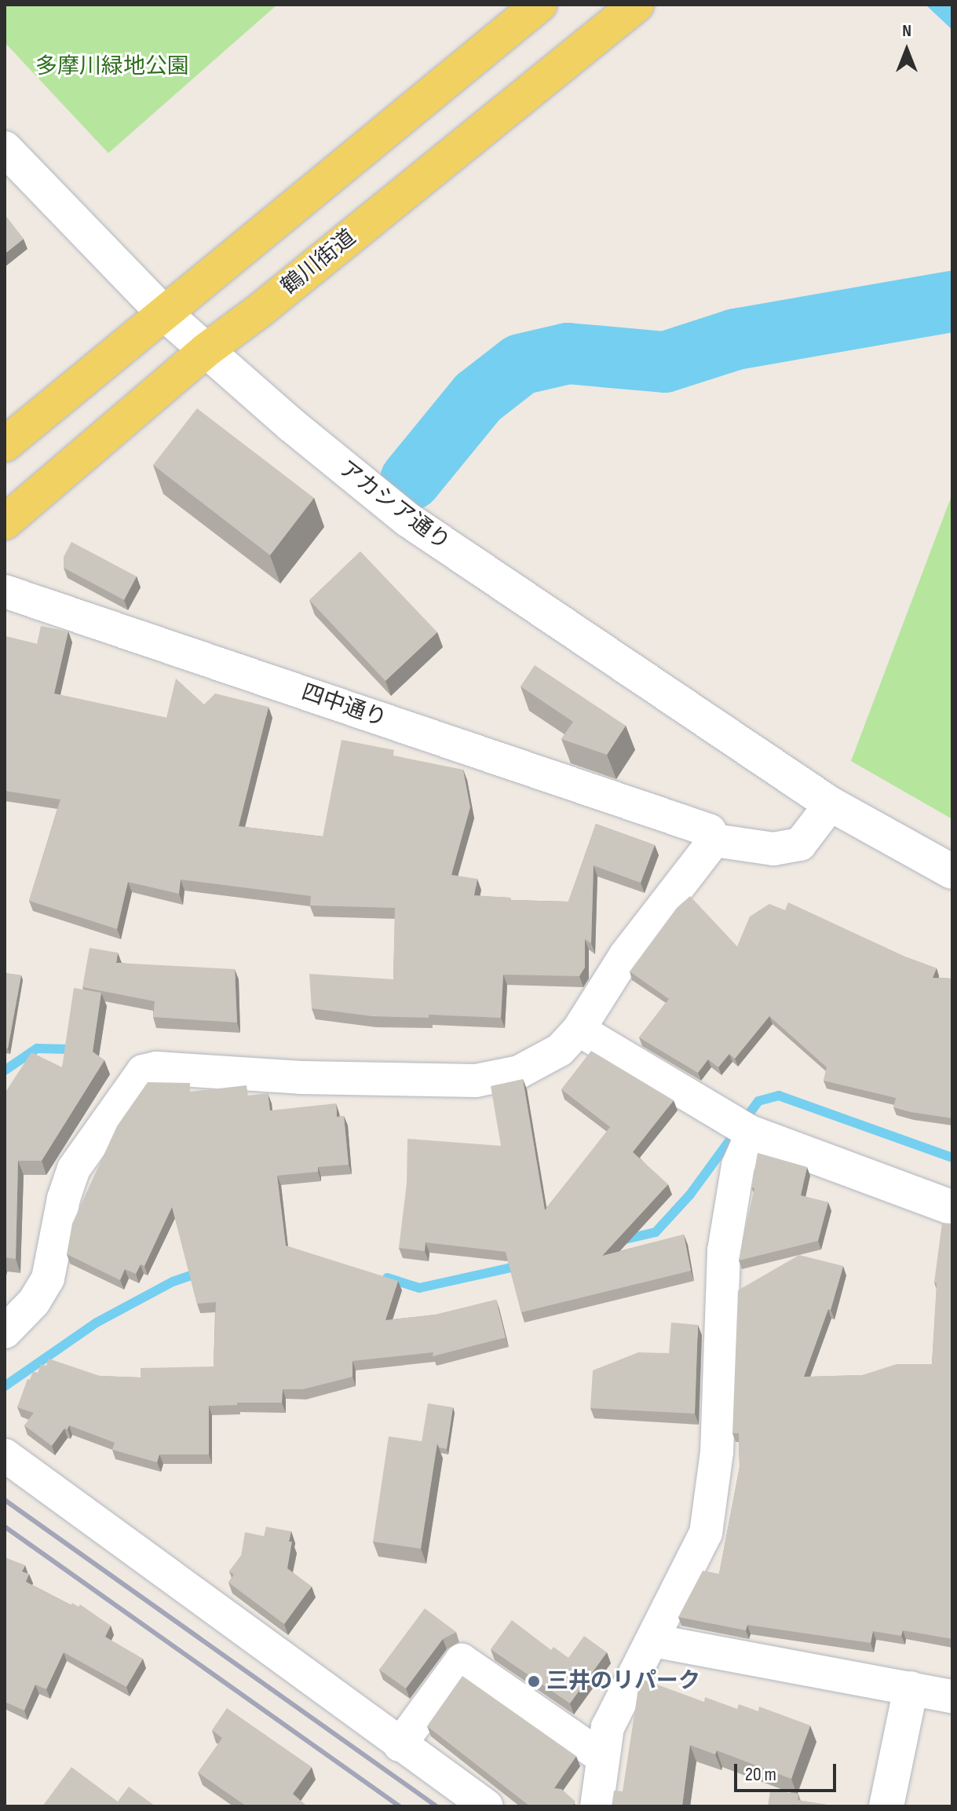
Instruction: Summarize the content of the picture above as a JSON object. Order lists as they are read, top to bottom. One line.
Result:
{"streets":{"main road":["鶴川街道"],"street":["アカシア通り","四中通り"]},"crossings":[["鶴川街道","アカシア通り"]],"parks":["多摩川緑地公園"],"places":["三井のリパーク"],"scale_bar":"20 m","north":"top"}
